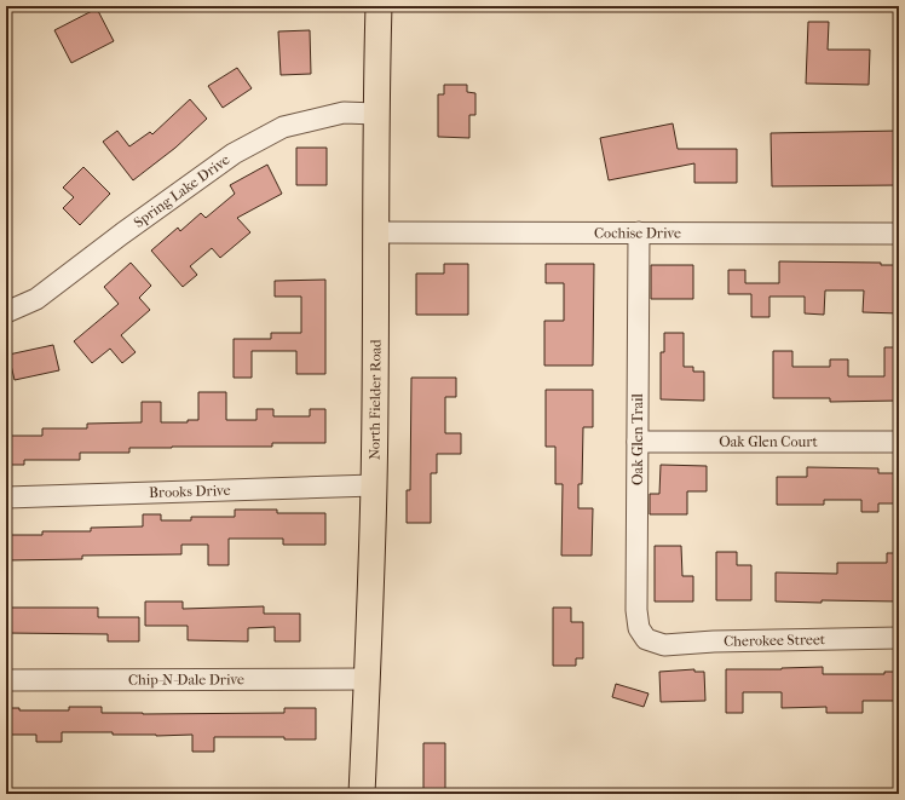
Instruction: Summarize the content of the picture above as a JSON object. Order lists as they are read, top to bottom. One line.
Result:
{"streets":{"main road":["North Fielder Road"],"street":["Spring Lake Drive","Cochise Drive","Oak Glen Trail","Oak Glen Court","Brooks Drive","Cherokee Street","Chip-N-Dale Drive"]},"crossings":[["Spring Lake Drive","North Fielder Road"],["Cochise Drive","North Fielder Road"],["Cochise Drive","Oak Glen Trail"],["North Fielder Road","Brooks Drive"],["North Fielder Road","Chip-N-Dale Drive"],["Oak Glen Trail","Oak Glen Court"],["Oak Glen Trail","Cherokee Street"]]}
